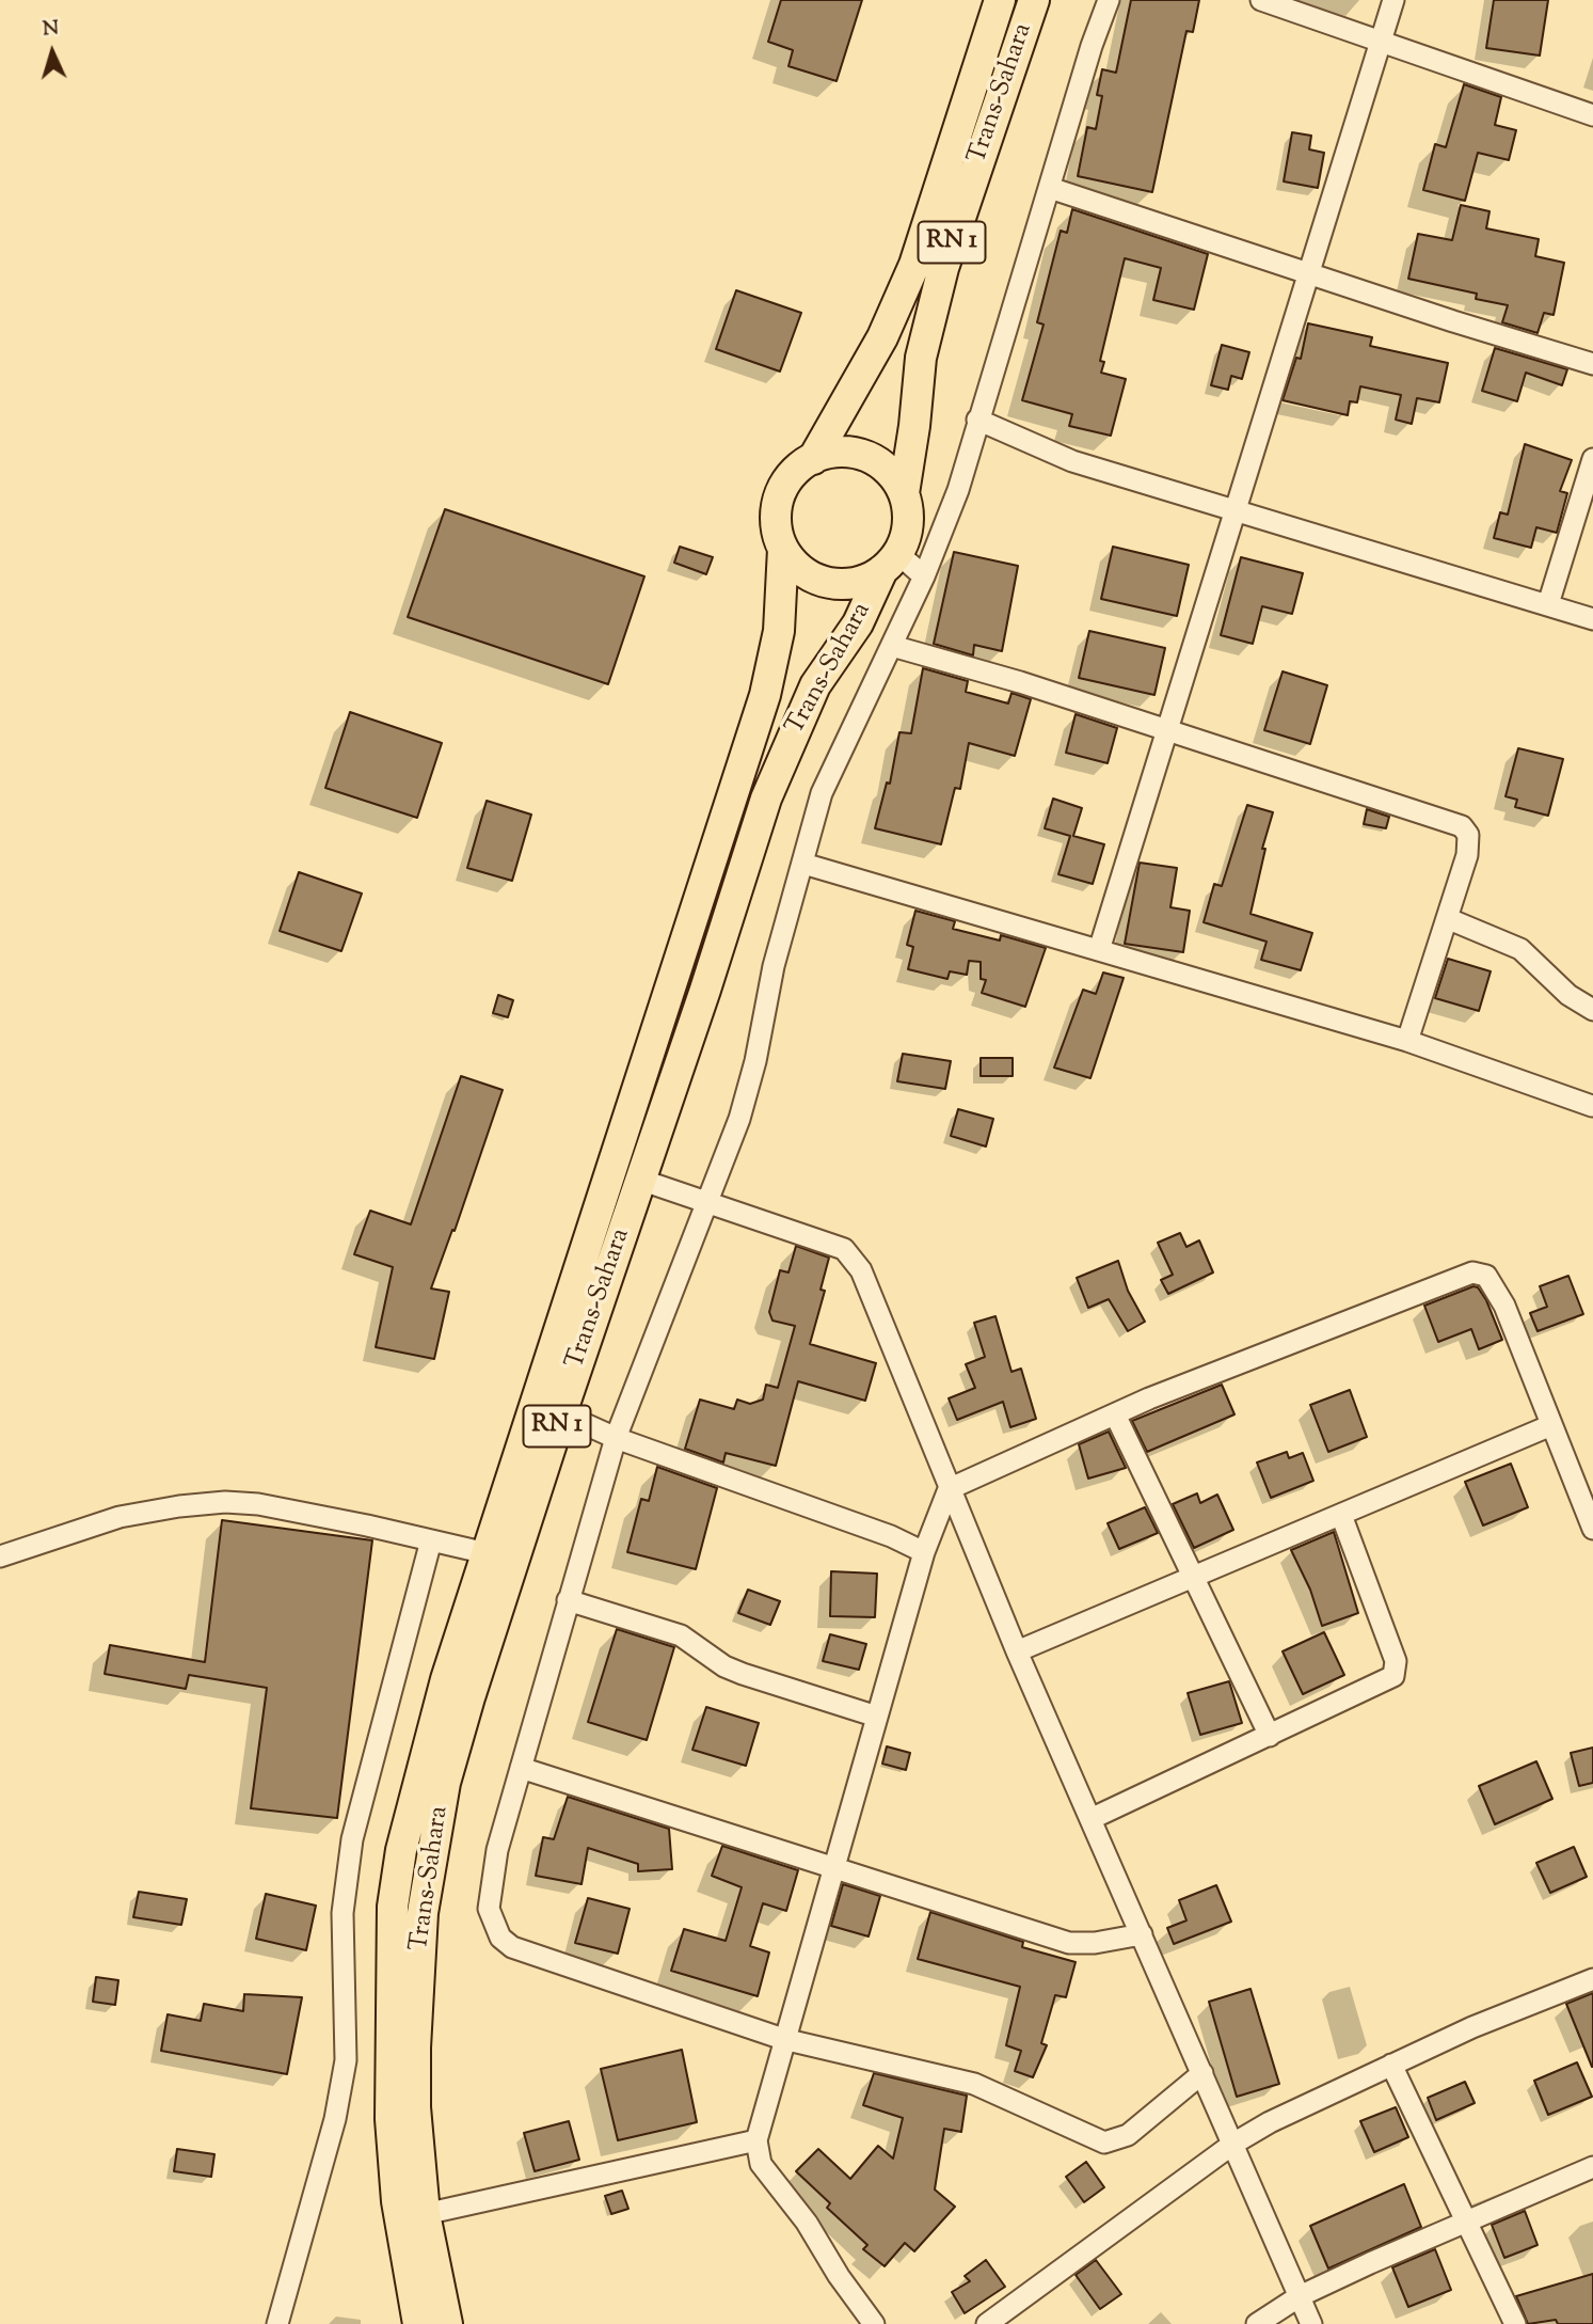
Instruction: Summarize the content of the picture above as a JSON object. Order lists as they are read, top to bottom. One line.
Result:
{"streets":{"highway":["Trans-Sahara","RN 1"]},"north":"top"}
